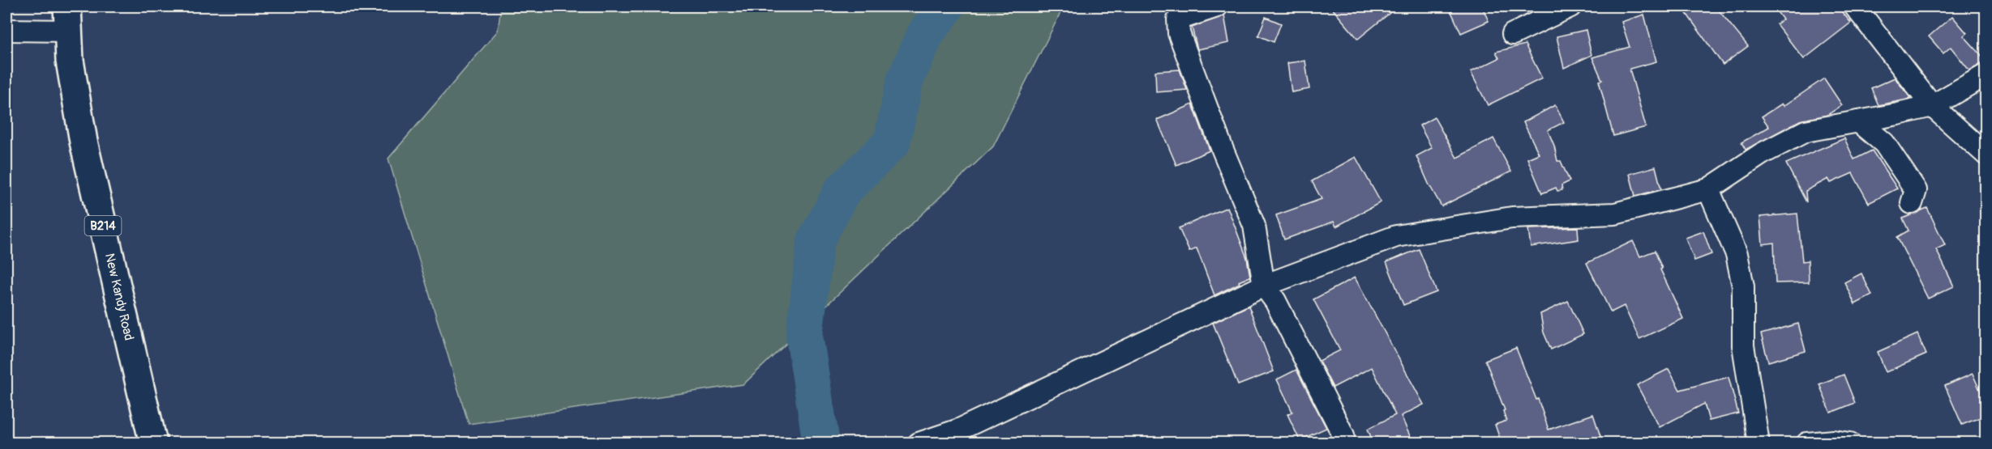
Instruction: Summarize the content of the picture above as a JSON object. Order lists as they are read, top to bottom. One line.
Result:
{"streets":{"main road":["B214","New Kandy Road"]}}
